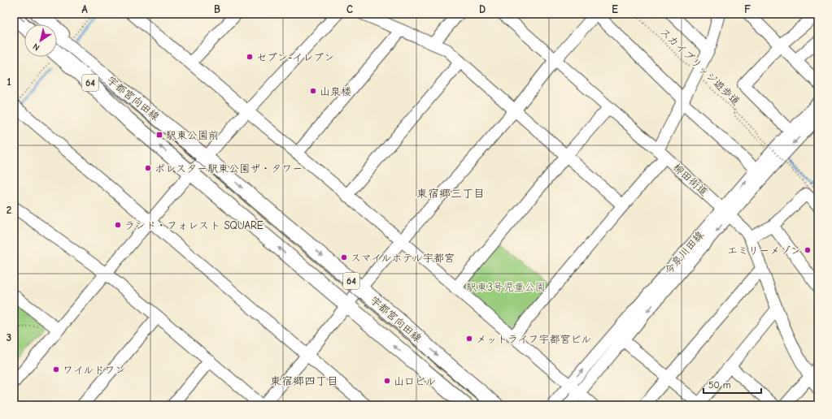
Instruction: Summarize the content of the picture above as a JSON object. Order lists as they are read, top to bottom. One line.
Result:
{"streets":{"main road":["64","宇都宮向田線"],"street":["柳田街道","今泉川田線"],"path":["スカイブリッジ遊歩道"]},"crossings":[["柳田街道","今泉川田線"]],"districts":["東宿郷三丁目","東宿郷四丁目"],"parks":["駅東3号児童公園"],"places":{"other":["セブン-イレブン","山泉楼","ポレスター駅東公園ザ・タワー","ランド・フォレスト SQUARE","エミリーメゾン","スマイルホテル宇都宮","メットライフ宇都宮ビル","ワイルドワン","山口ビル"],"transit":["駅東公園前"]},"scale_bar":"50 m","north":"bottom left","grid":{"columns":["A","B","C","D","E","F"],"rows":["1","2","3"]}}
